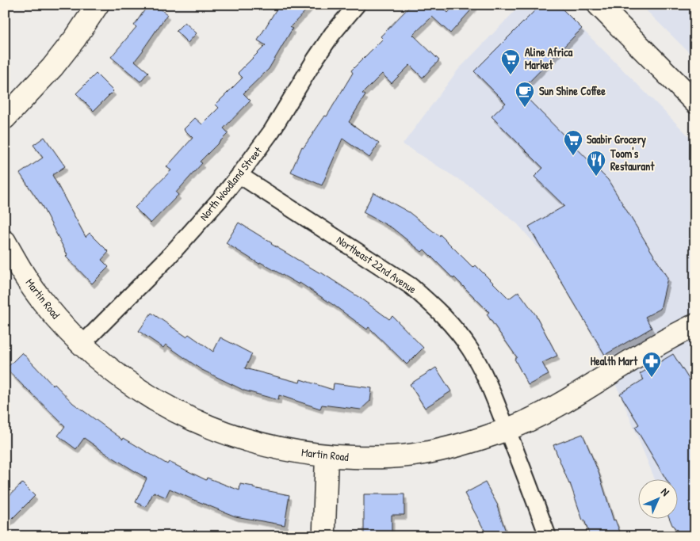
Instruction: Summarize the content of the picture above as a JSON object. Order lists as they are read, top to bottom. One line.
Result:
{"streets":{"street":["North Woodland Street","Northeast 22nd Avenue","Martin Road"]},"crossings":[["North Woodland Street","Northeast 22nd Avenue"],["North Woodland Street","Martin Road"],["Northeast 22nd Avenue","Martin Road"]],"places":{"supermarket":["Aline Africa Market","Saabir Grocery"],"cafe":["Sun Shine Coffee"],"restaurant":["Toom's Restaurant"],"pharmacy":["Health Mart"]},"north":"top right"}
